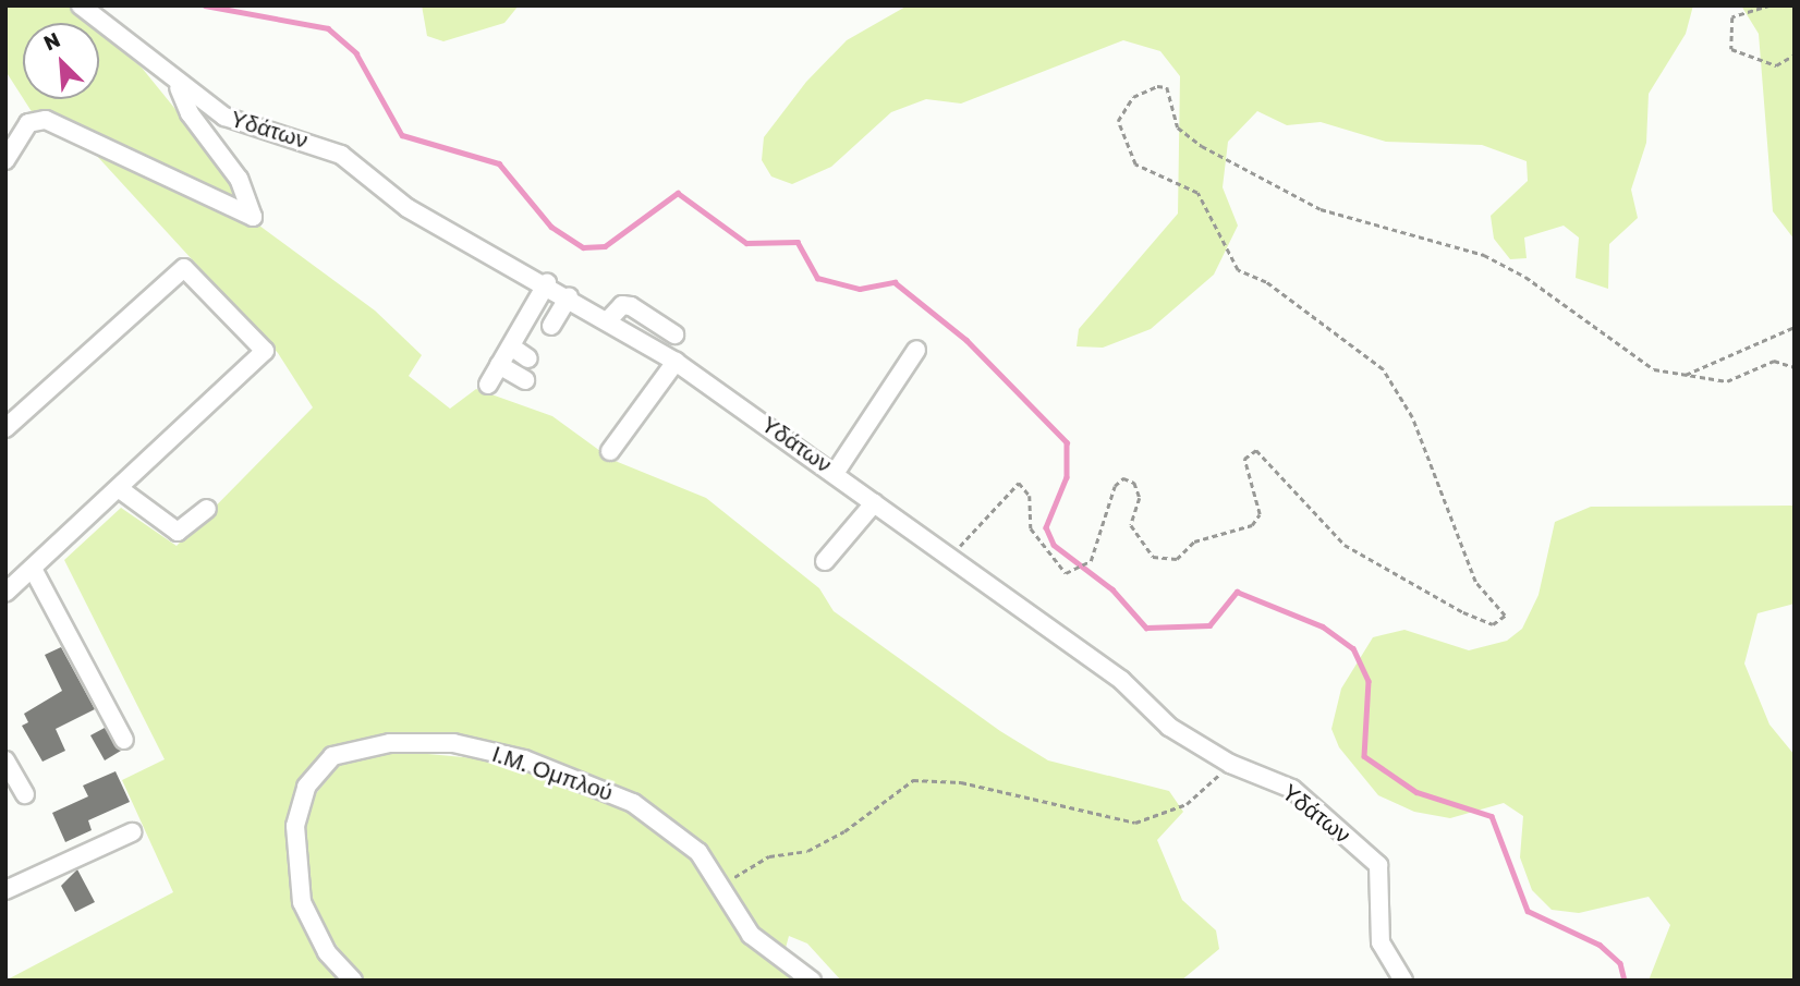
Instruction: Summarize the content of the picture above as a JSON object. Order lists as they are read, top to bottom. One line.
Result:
{"streets":{"street":["Υδάτων","Ι.Μ. Ομπλού"]},"north":"top left"}
